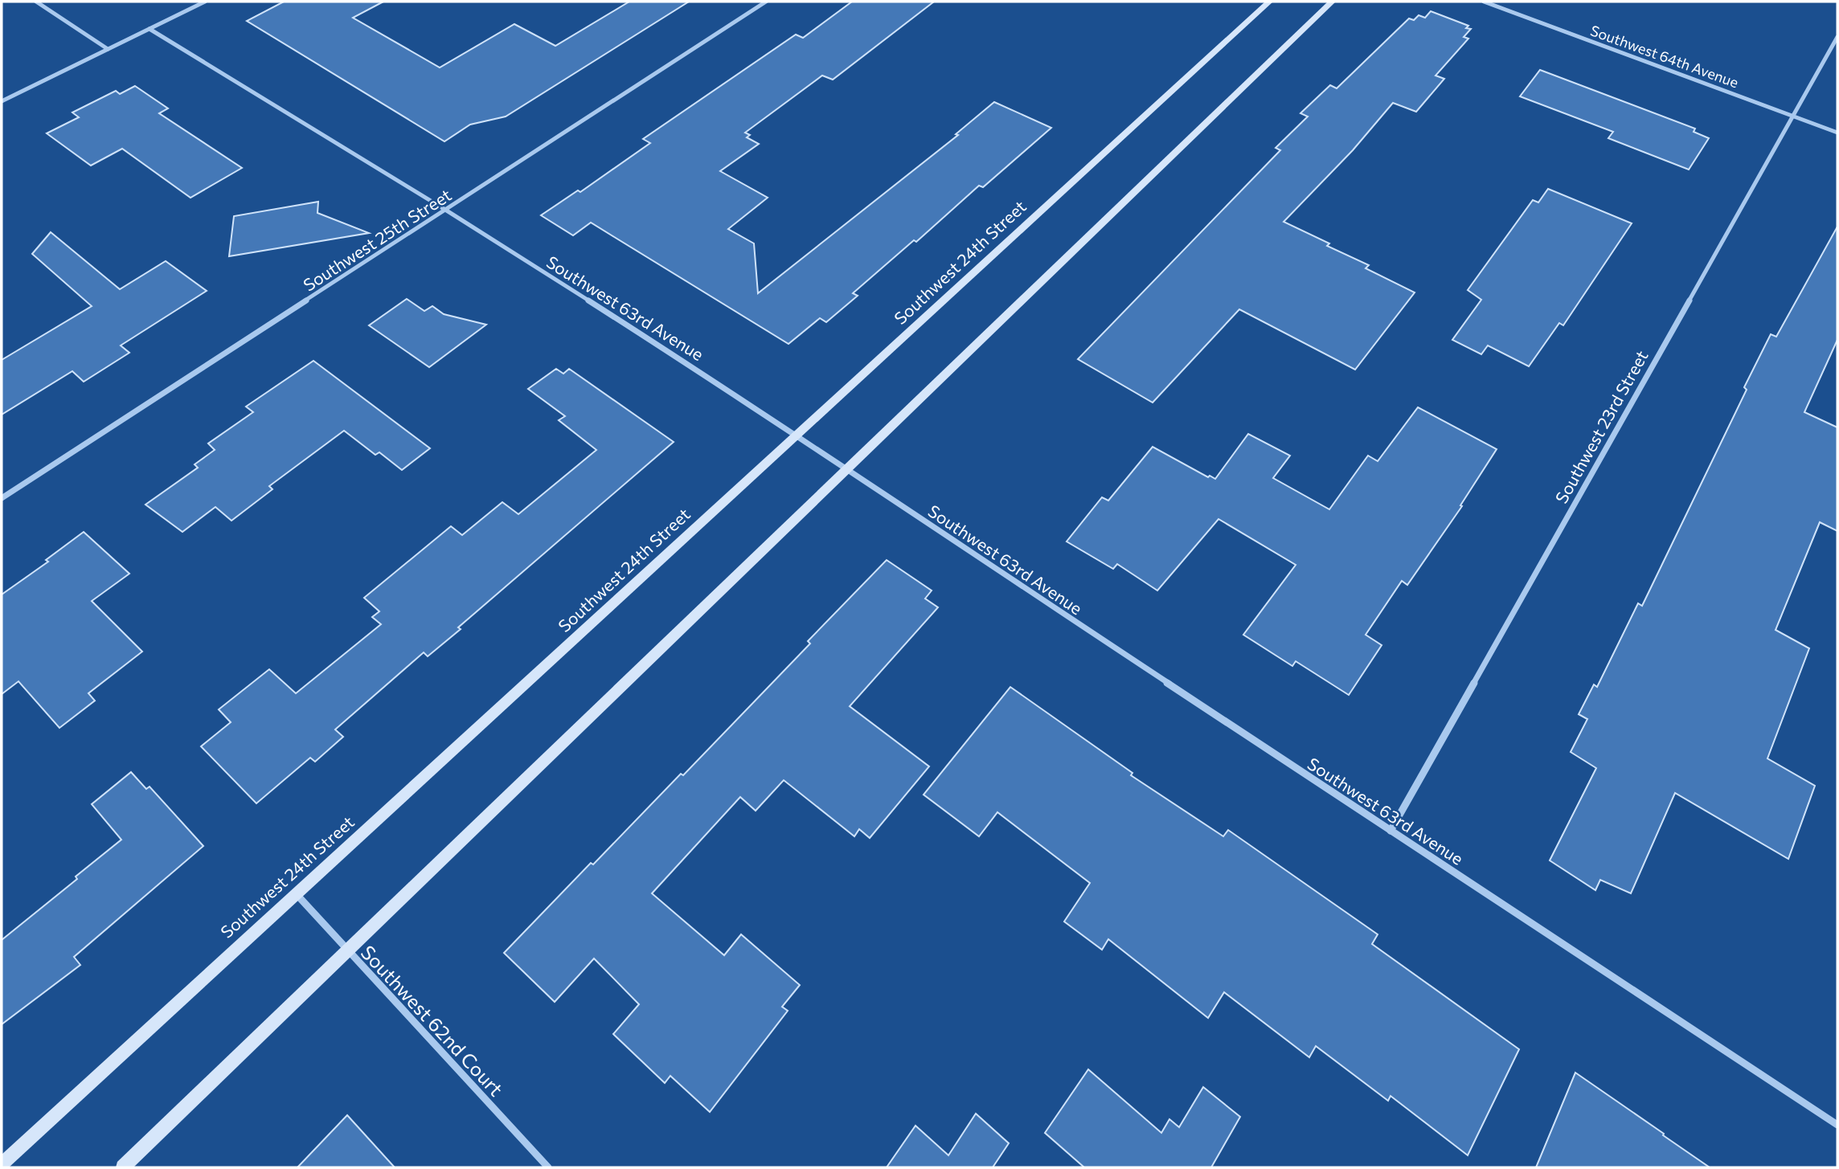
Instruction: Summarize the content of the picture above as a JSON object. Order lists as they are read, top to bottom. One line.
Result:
{"streets":{"main road":["Southwest 24th Street"],"street":["Southwest 64th Avenue","Southwest 25th Street","Southwest 63rd Avenue","Southwest 23rd Street","Southwest 62nd Court"]},"crossings":[["Southwest 64th Avenue","Southwest 23rd Street"],["Southwest 25th Street","Southwest 63rd Avenue"],["Southwest 24th Street","Southwest 63rd Avenue"],["Southwest 24th Street","Southwest 62nd Court"],["Southwest 63rd Avenue","Southwest 23rd Street"]]}
